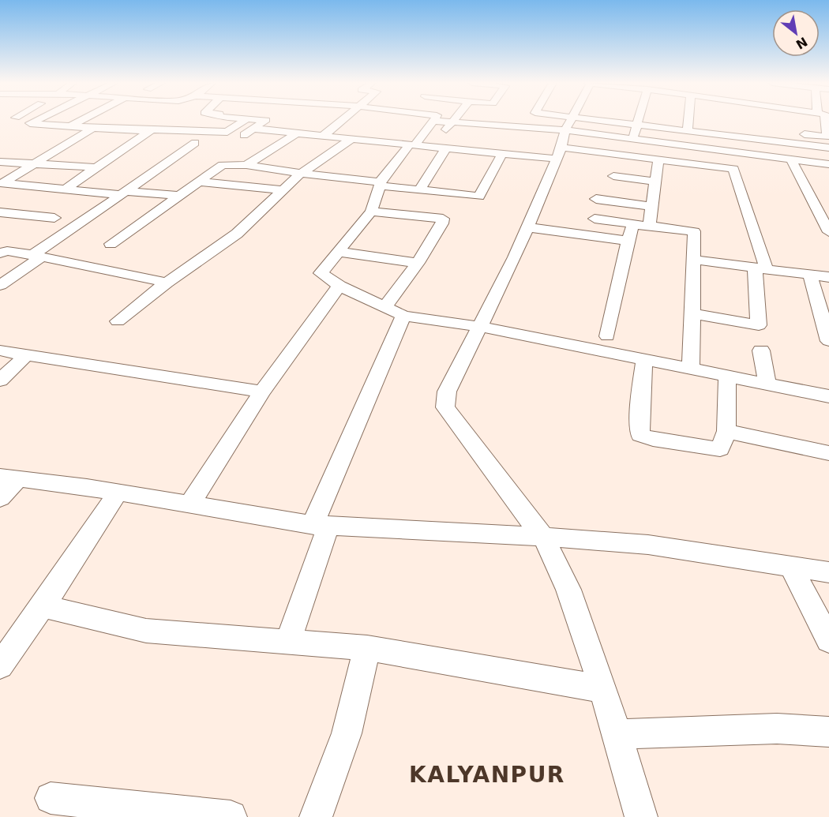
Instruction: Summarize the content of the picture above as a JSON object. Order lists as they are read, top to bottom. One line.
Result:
{"districts":["KALYANPUR"],"north":"bottom right"}
